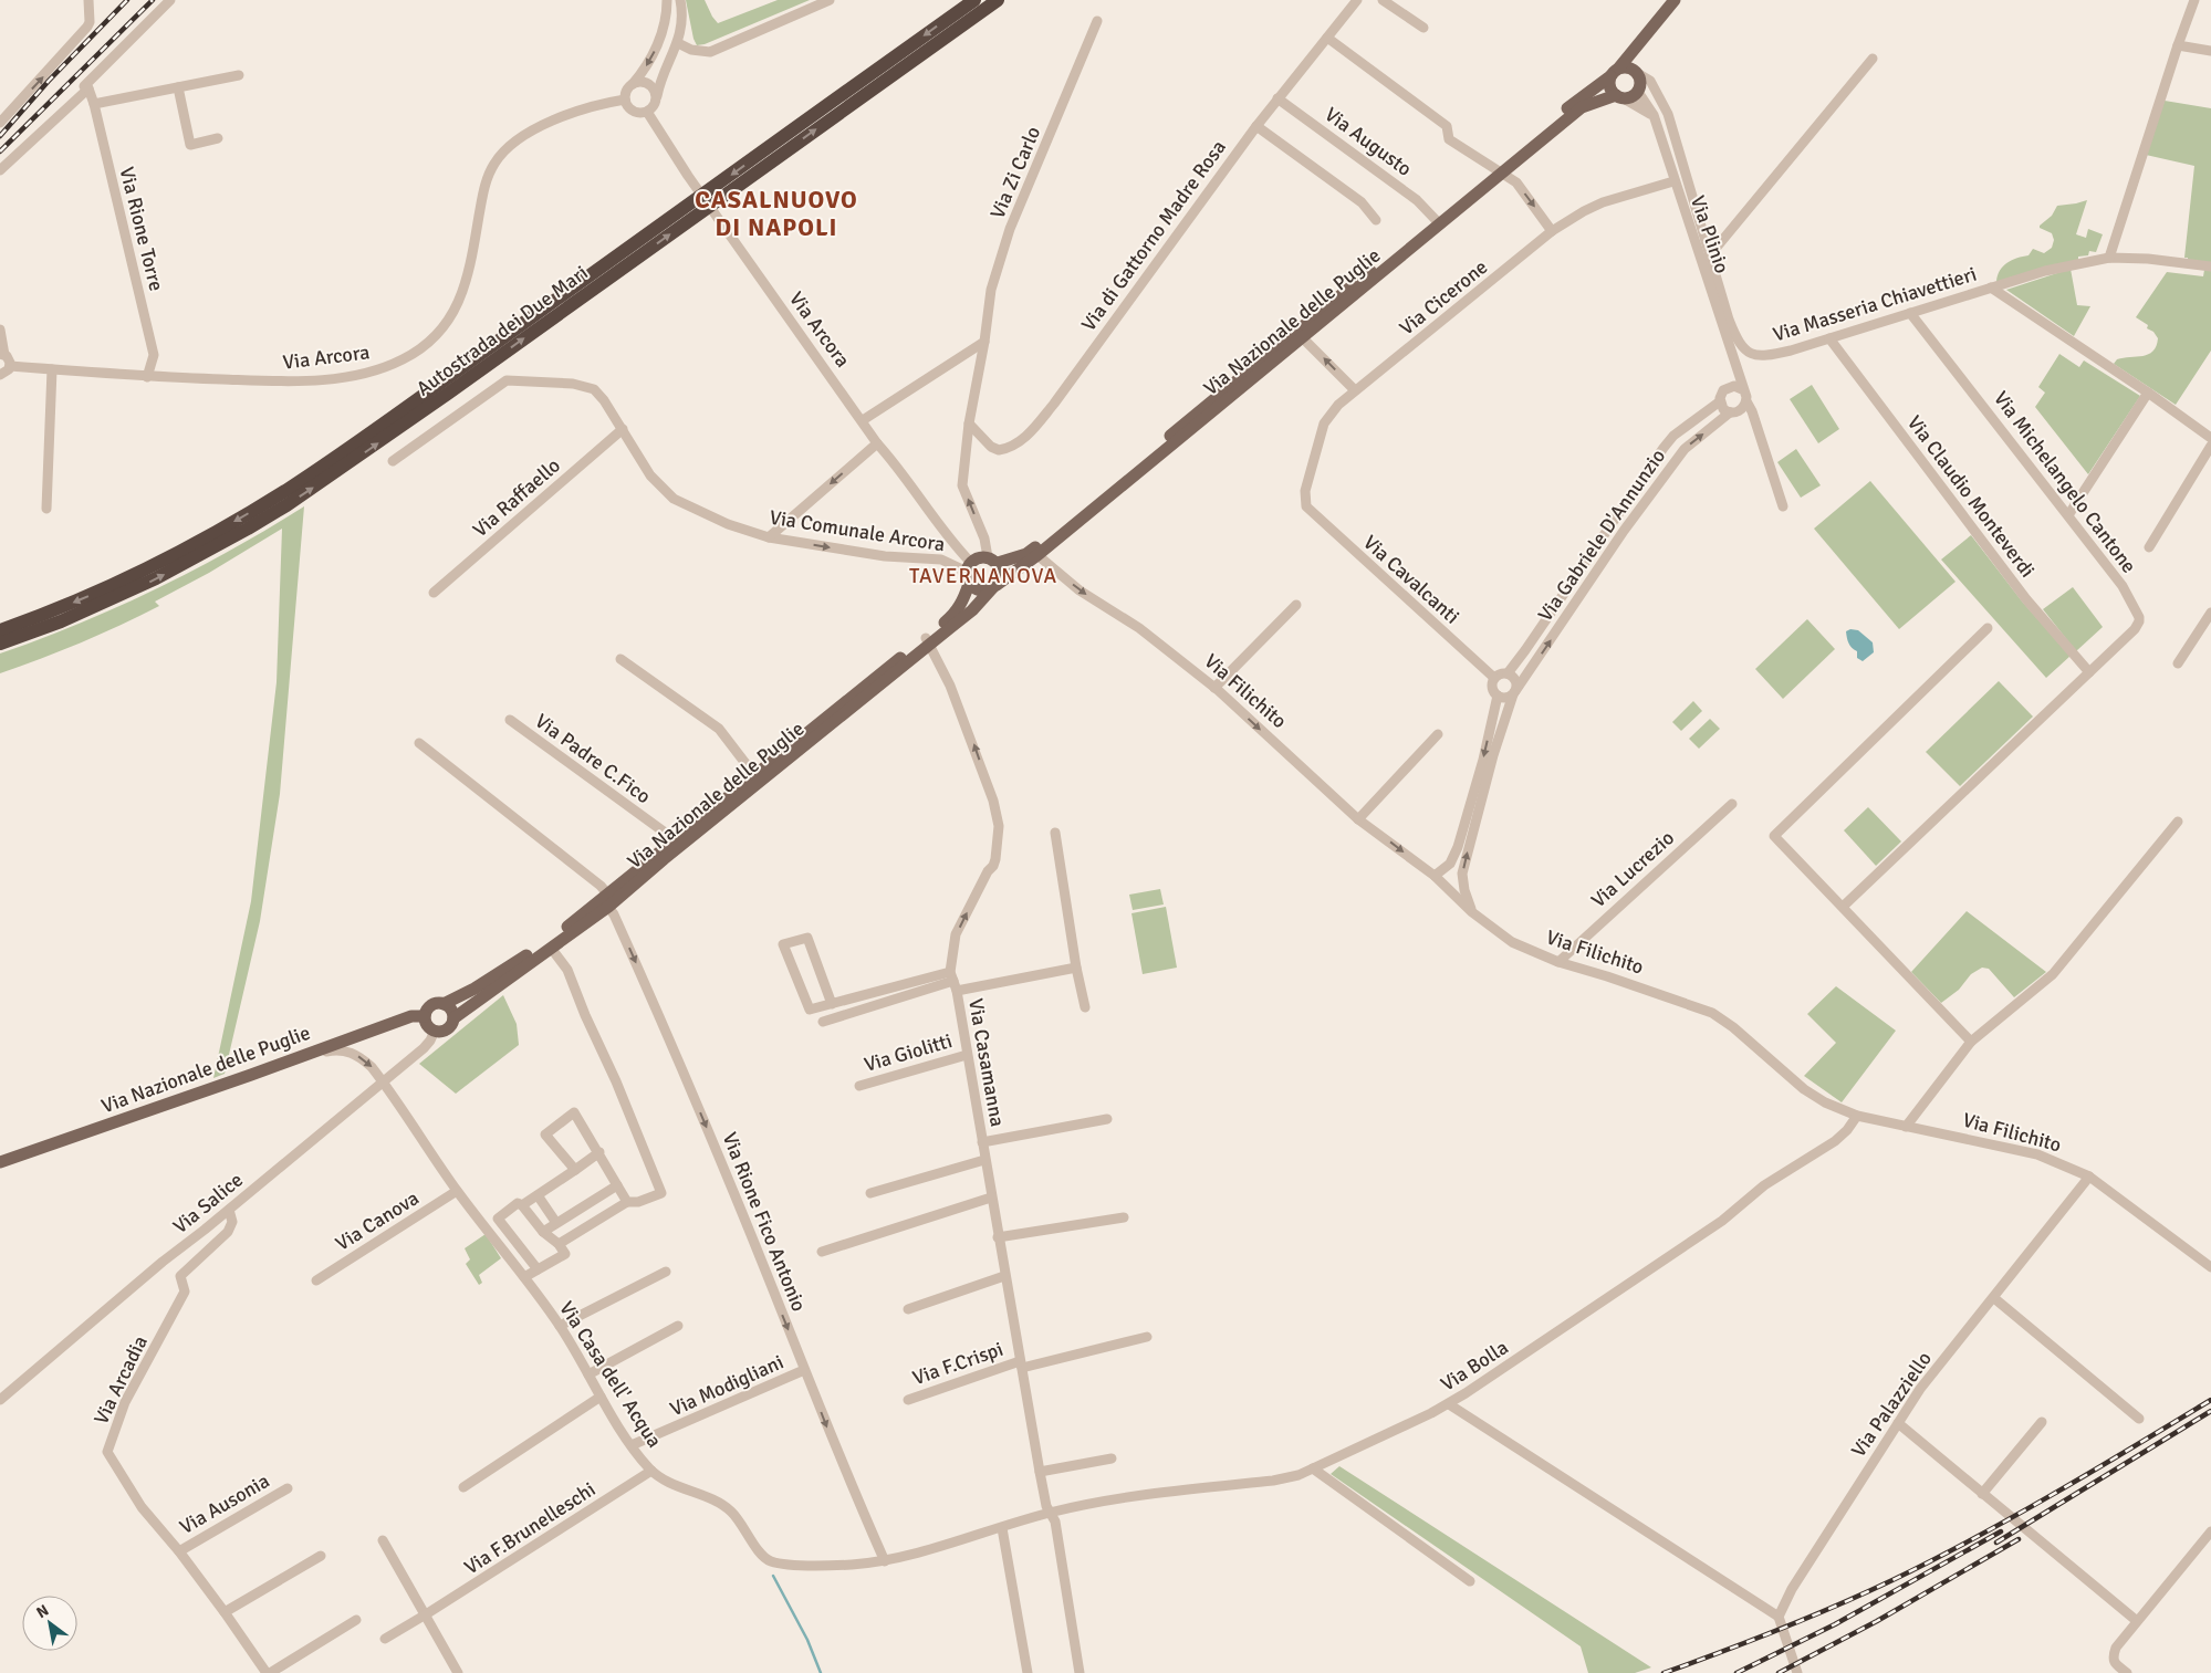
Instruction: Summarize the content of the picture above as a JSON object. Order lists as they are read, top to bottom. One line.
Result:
{"streets":{"highway":["Autostrada dei Due Mari"],"main road":["Via Nazionale delle Puglie"],"street":["Via Augusto","Via Zi Carlo","Via Rione Torre","Via Plinio","Via di Gattorno Madre Rosa","Via Cicerone","Via Masseria Chiavettieri","Via Arcora","Via Michelangelo Cantone","Via Claudio Monteverdi","Via Raffaello","Via Comunale Arcora","Via Gabriele D'Annunzio","Via Cavalcanti","Via Filichito","Via Padre C.Fico","Via Lucrezio","Via Giolitti","Via Casamanna","Via Salice","Via Canova","Via Rione Fico Antonio","Via F.Crispi","Via Bolla","Via Casa dell' Acqua","Via Arcadia","Via Modigliani","Via Palazziello","Via Ausonia","Via F.Brunelleschi"]},"crossings":[["Via Augusto","Via di Gattorno Madre Rosa"],["Via Augusto","Via Nazionale delle Puglie"],["Via Zi Carlo","Via di Gattorno Madre Rosa"],["Via Zi Carlo","Via Nazionale delle Puglie"],["Via Zi Carlo","Via Arcora"],["Via Zi Carlo","Via Comunale Arcora"],["Via Rione Torre","Via Arcora"],["Via Plinio","Via Cicerone"],["Via Plinio","Via Nazionale delle Puglie"],["Via Plinio","Via Gabriele D'Annunzio"],["Via Cicerone","Via Cavalcanti"],["Via Masseria Chiavettieri","Via Michelangelo Cantone"],["Via Masseria Chiavettieri","Via Claudio Monteverdi"],["Via Nazionale delle Puglie","Via Arcora"],["Via Nazionale delle Puglie","Via Comunale Arcora"],["Via Nazionale delle Puglie","Via Filichito"],["Via Nazionale delle Puglie","Via Padre C.Fico"],["Via Nazionale delle Puglie","Via Casamanna"],["Via Nazionale delle Puglie","Via Salice"],["Via Nazionale delle Puglie","Via Rione Fico Antonio"],["Via Nazionale delle Puglie","Via Casa dell' Acqua"],["Via Arcora","Via Comunale Arcora"],["Via Michelangelo Cantone","Via Claudio Monteverdi"],["Via Raffaello","Via Comunale Arcora"],["Via Gabriele D'Annunzio","Via Cavalcanti"],["Via Gabriele D'Annunzio","Via Filichito"],["Via Filichito","Via Lucrezio"],["Via Filichito","Via Bolla"],["Via Filichito","Via Palazziello"],["Via Giolitti","Via Casamanna"],["Via Casamanna","Via F.Crispi"],["Via Casamanna","Via Bolla"],["Via Salice","Via Casa dell' Acqua"],["Via Salice","Via Arcadia"],["Via Canova","Via Casa dell' Acqua"],["Via Rione Fico Antonio","Via Bolla"],["Via Rione Fico Antonio","Via Casa dell' Acqua"],["Via Rione Fico Antonio","Via Modigliani"],["Via Bolla","Via Casa dell' Acqua"],["Via Casa dell' Acqua","Via Modigliani"],["Via Casa dell' Acqua","Via F.Brunelleschi"],["Via Arcadia","Via Ausonia"]],"one_way":["Via Filichito","Via Rione Fico Antonio"],"districts":["CASALNUOVO DI NAPOLI","TAVERNANOVA"],"north":"top left"}
